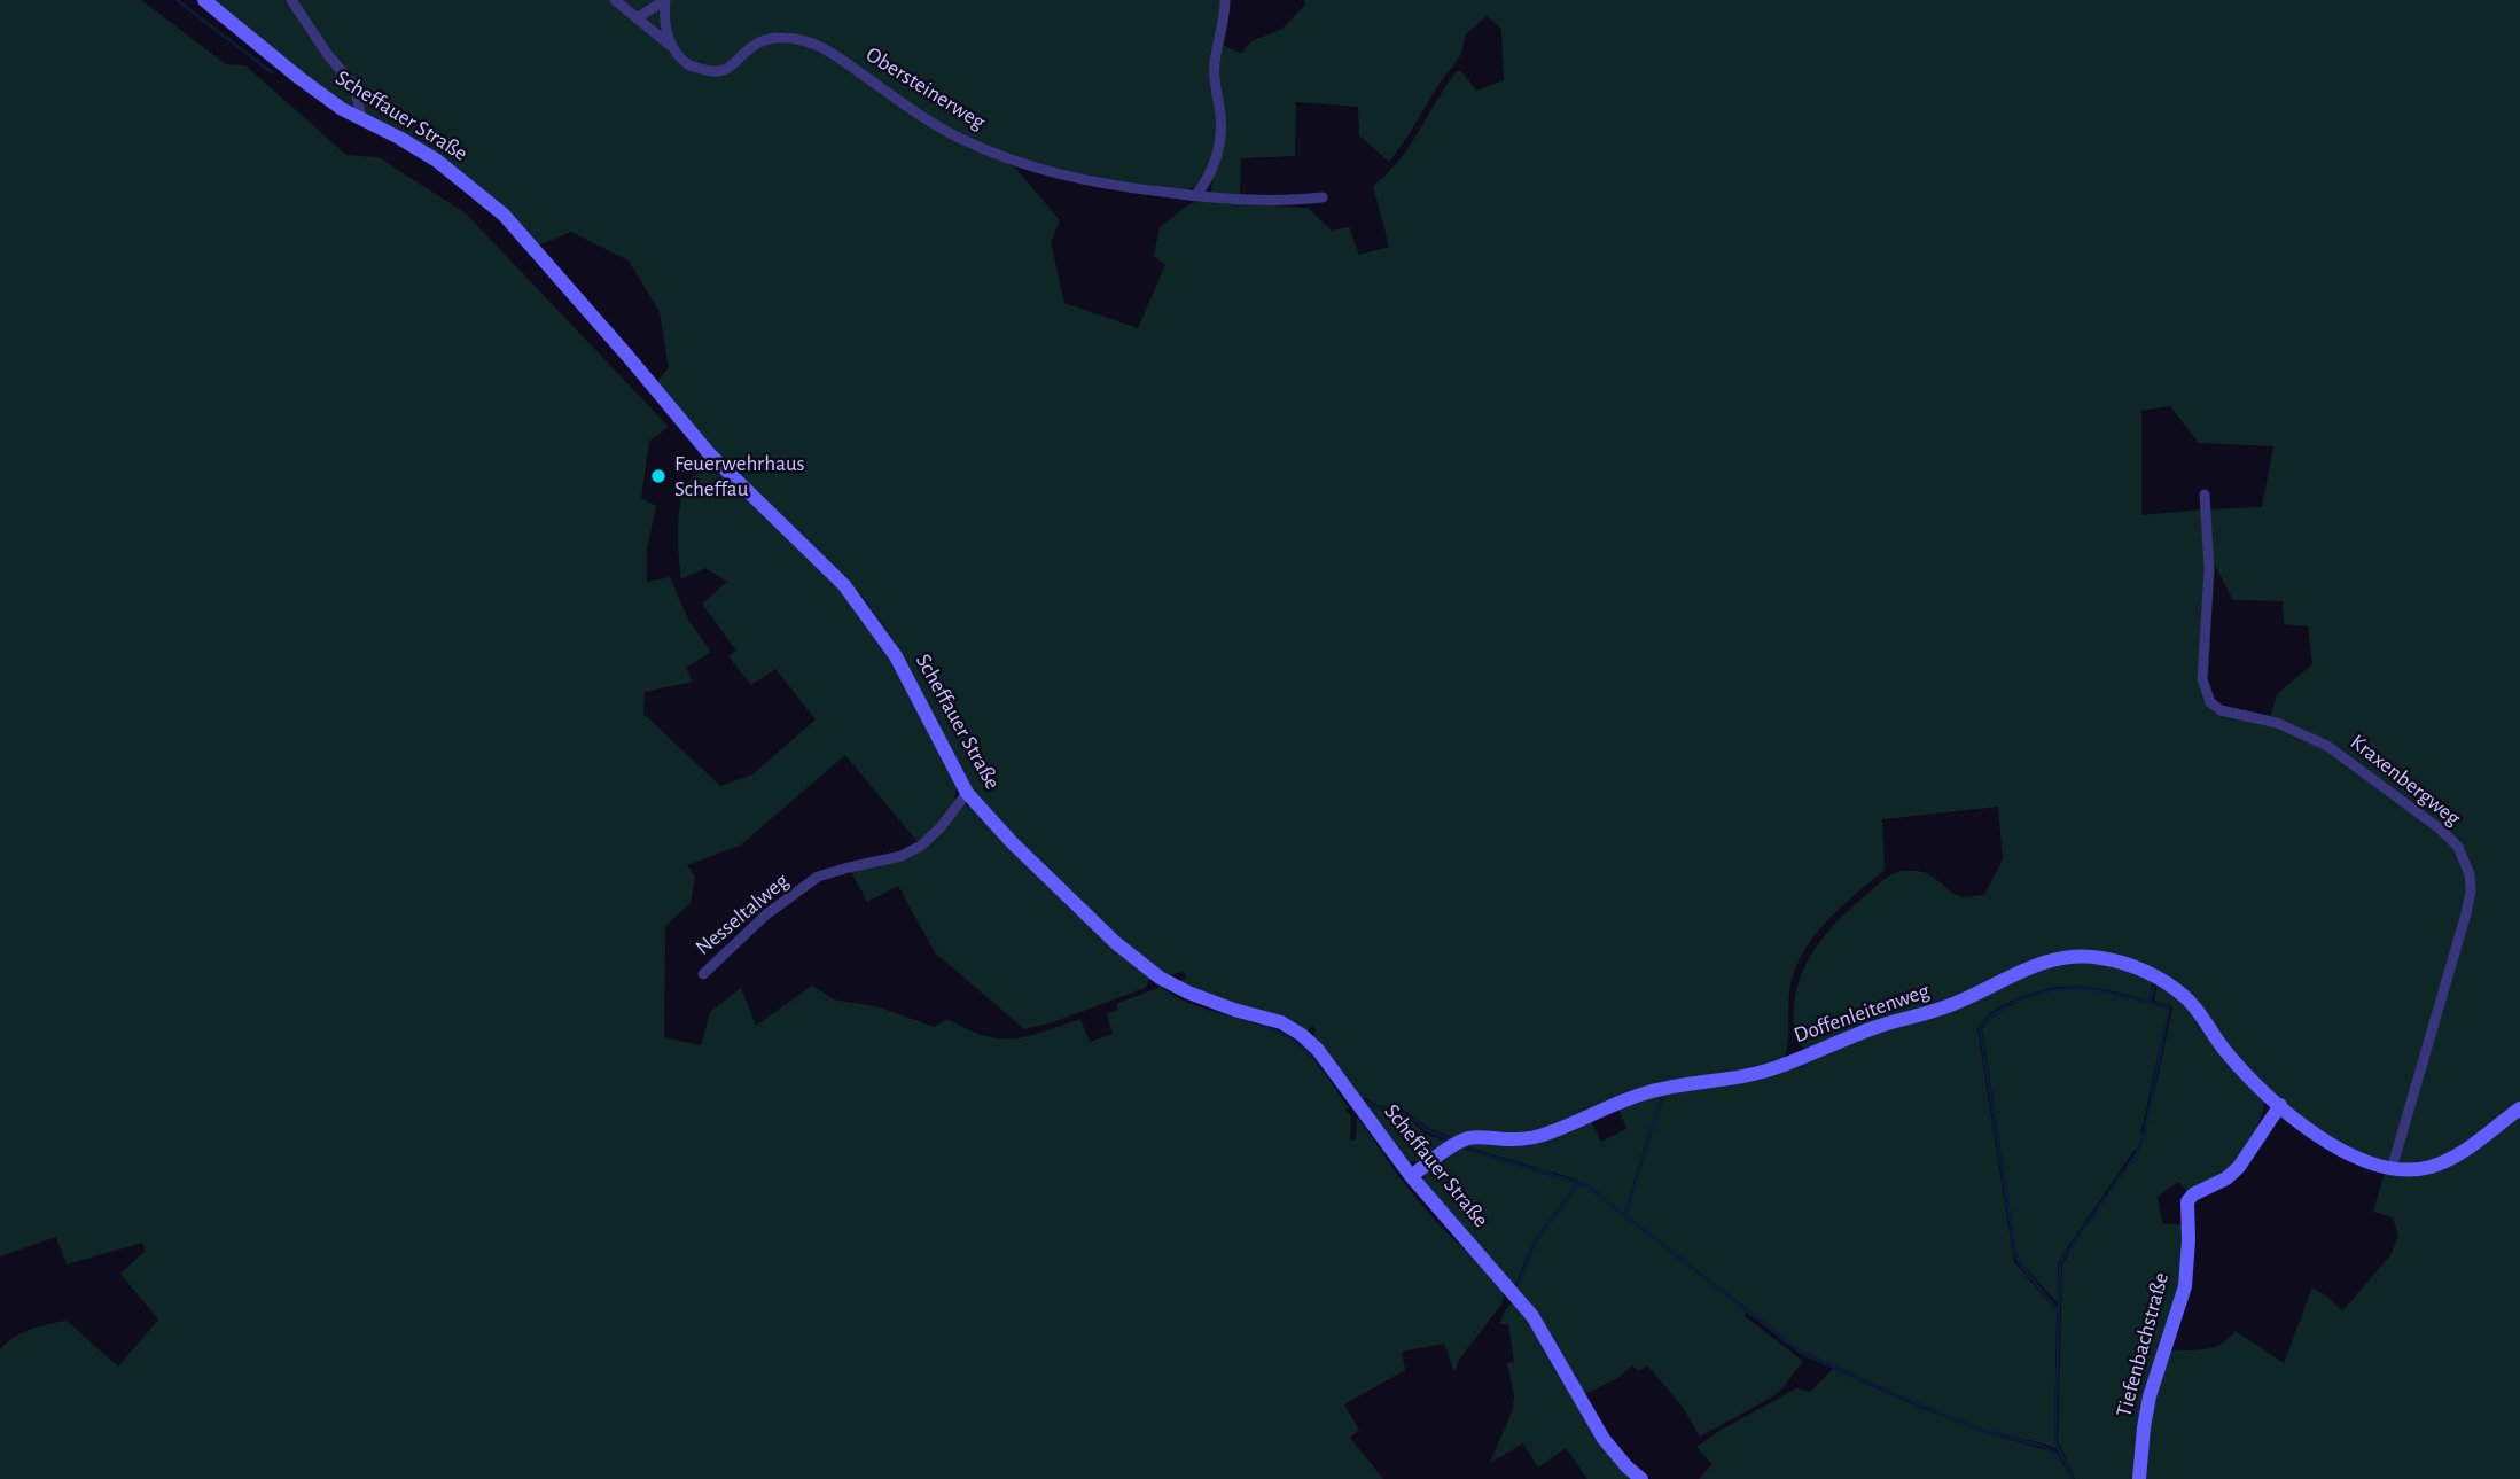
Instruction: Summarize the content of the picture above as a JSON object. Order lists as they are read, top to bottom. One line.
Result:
{"streets":{"street":["Obersteinerweg","Scheffauer Straße","Kraxenbergweg","Nesseltalweg","Doffenleitenweg","Tiefenbachstraße"]},"crossings":[["Scheffauer Straße","Nesseltalweg"],["Scheffauer Straße","Doffenleitenweg"],["Doffenleitenweg","Tiefenbachstraße"]],"places":["Feuerwehrhaus Scheffau"]}
